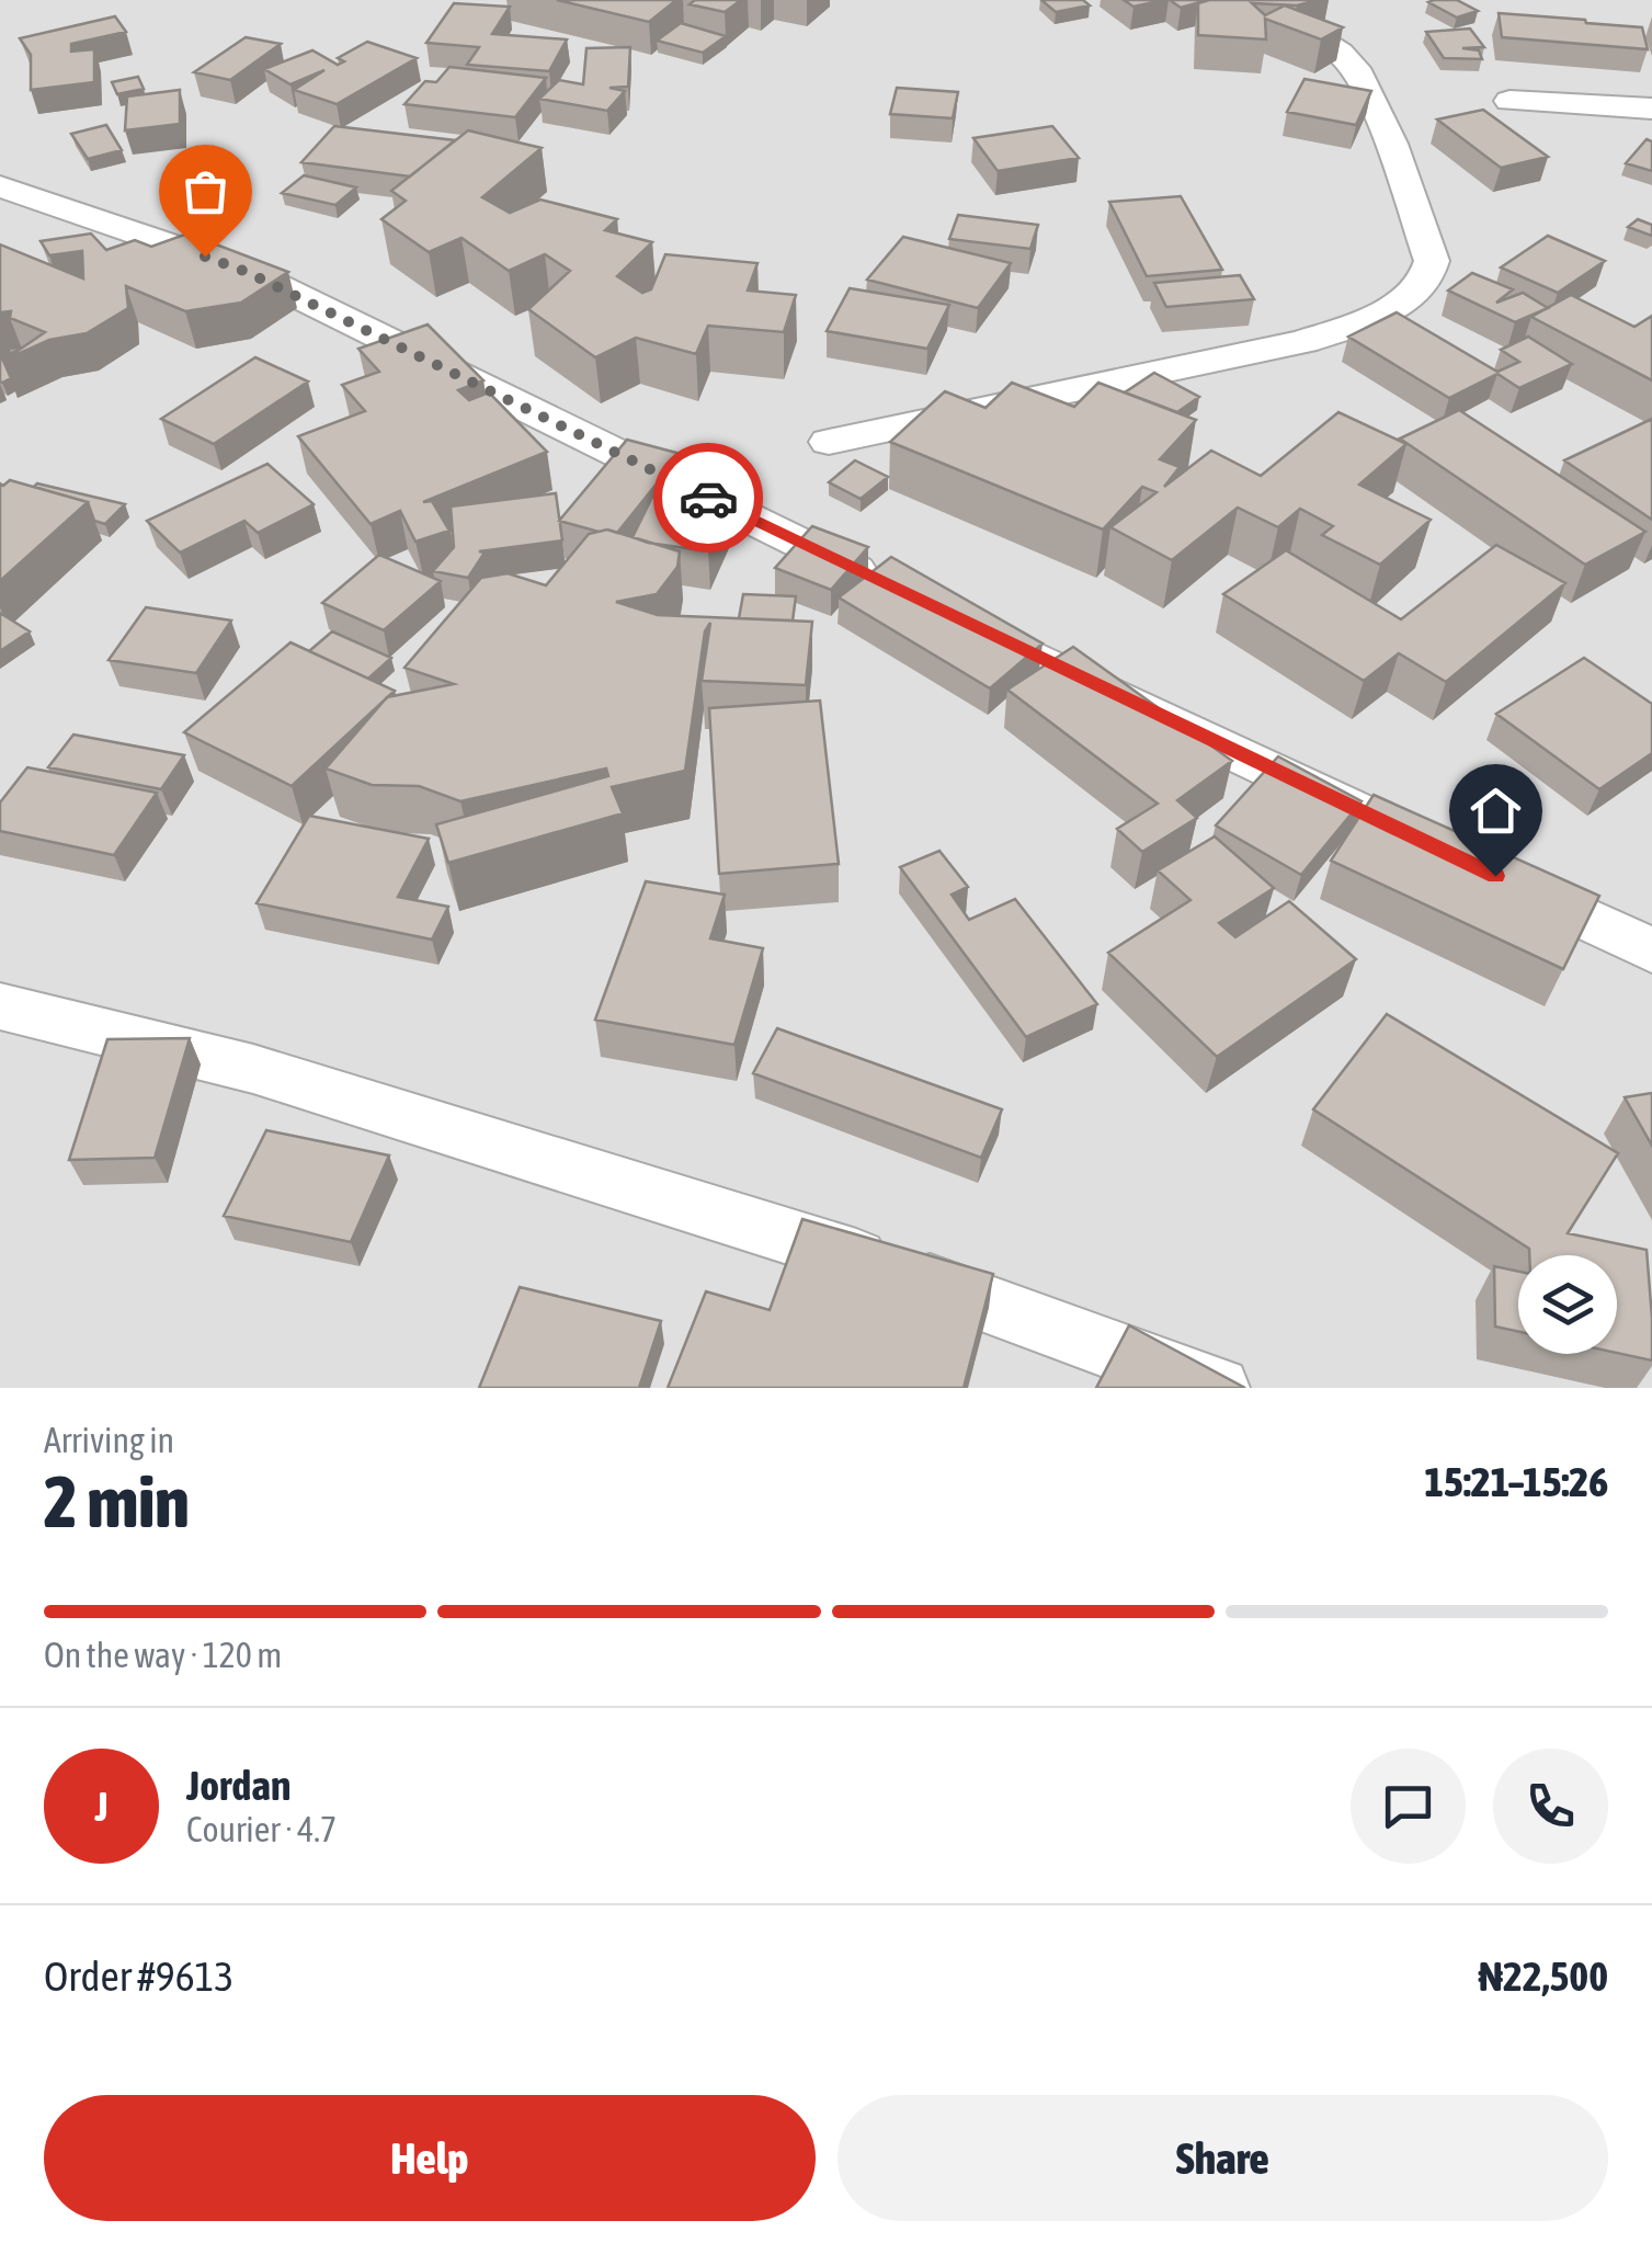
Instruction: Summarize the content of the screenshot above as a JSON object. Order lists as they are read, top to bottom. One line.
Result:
{"page":{"heading":["2 min","Arriving in","15:21–15:26"],"panel":["Jordan","Courier · 4.7","Order #9613","₦22,500"],"bar":"On the way · 120 m","round":"J","buttons":["Help","Share"]}}
